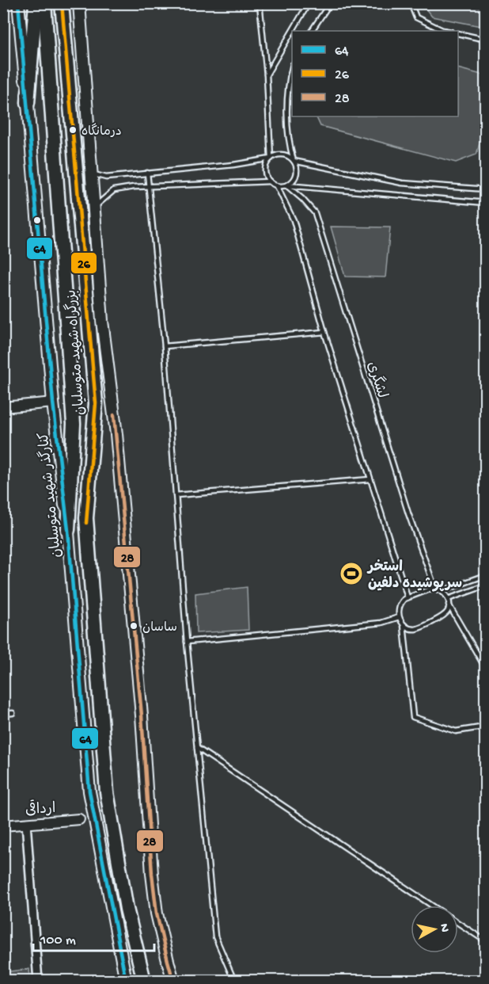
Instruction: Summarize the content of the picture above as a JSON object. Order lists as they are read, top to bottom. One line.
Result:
{"streets":{"highway":["بزرگراه شهید متوسلیان"],"main road":["کنارگذر شهید متوسلیان"],"street":["ارداقی"],"lane":["لشگری"]},"crossings":[["بزرگراه شهید متوسلیان","کنارگذر شهید متوسلیان"]],"places":{"other":["درمانگاه","ساسان"],"sports":["استخر سرپوشیده دلفین"]},"lines":["transit line 64","transit line 26","transit line 28"],"legend":["64","26","28"],"scale_bar":"100 m","north":"right"}
